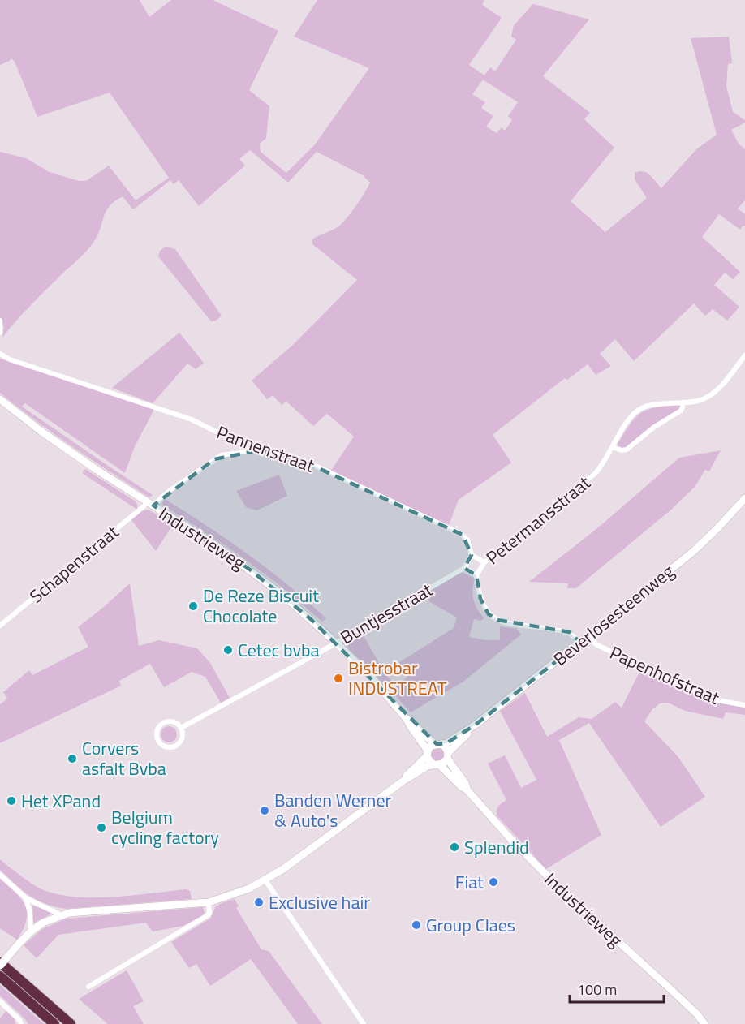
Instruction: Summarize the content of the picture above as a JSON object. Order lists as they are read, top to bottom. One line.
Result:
{"streets":{"main road":["Industrieweg","Beverlosesteenweg"],"street":["Pannenstraat","Petermansstraat","Schapenstraat","Buntjesstraat","Papenhofstraat"]},"crossings":[["Pannenstraat","Schapenstraat"],["Petermansstraat","Beverlosesteenweg"],["Industrieweg","Schapenstraat"],["Industrieweg","Buntjesstraat"],["Industrieweg","Beverlosesteenweg"],["Beverlosesteenweg","Papenhofstraat"]],"places":["De Reze Biscuit Chocolate","Cetec bvba","Bistrobar INDUSTREAT","Corvers asfalt Bvba","Het XPand","Banden Werner & Auto's","Belgium cycling factory","Splendid","Fiat","Exclusive hair","Group Claes"],"scale_bar":"100 m"}
